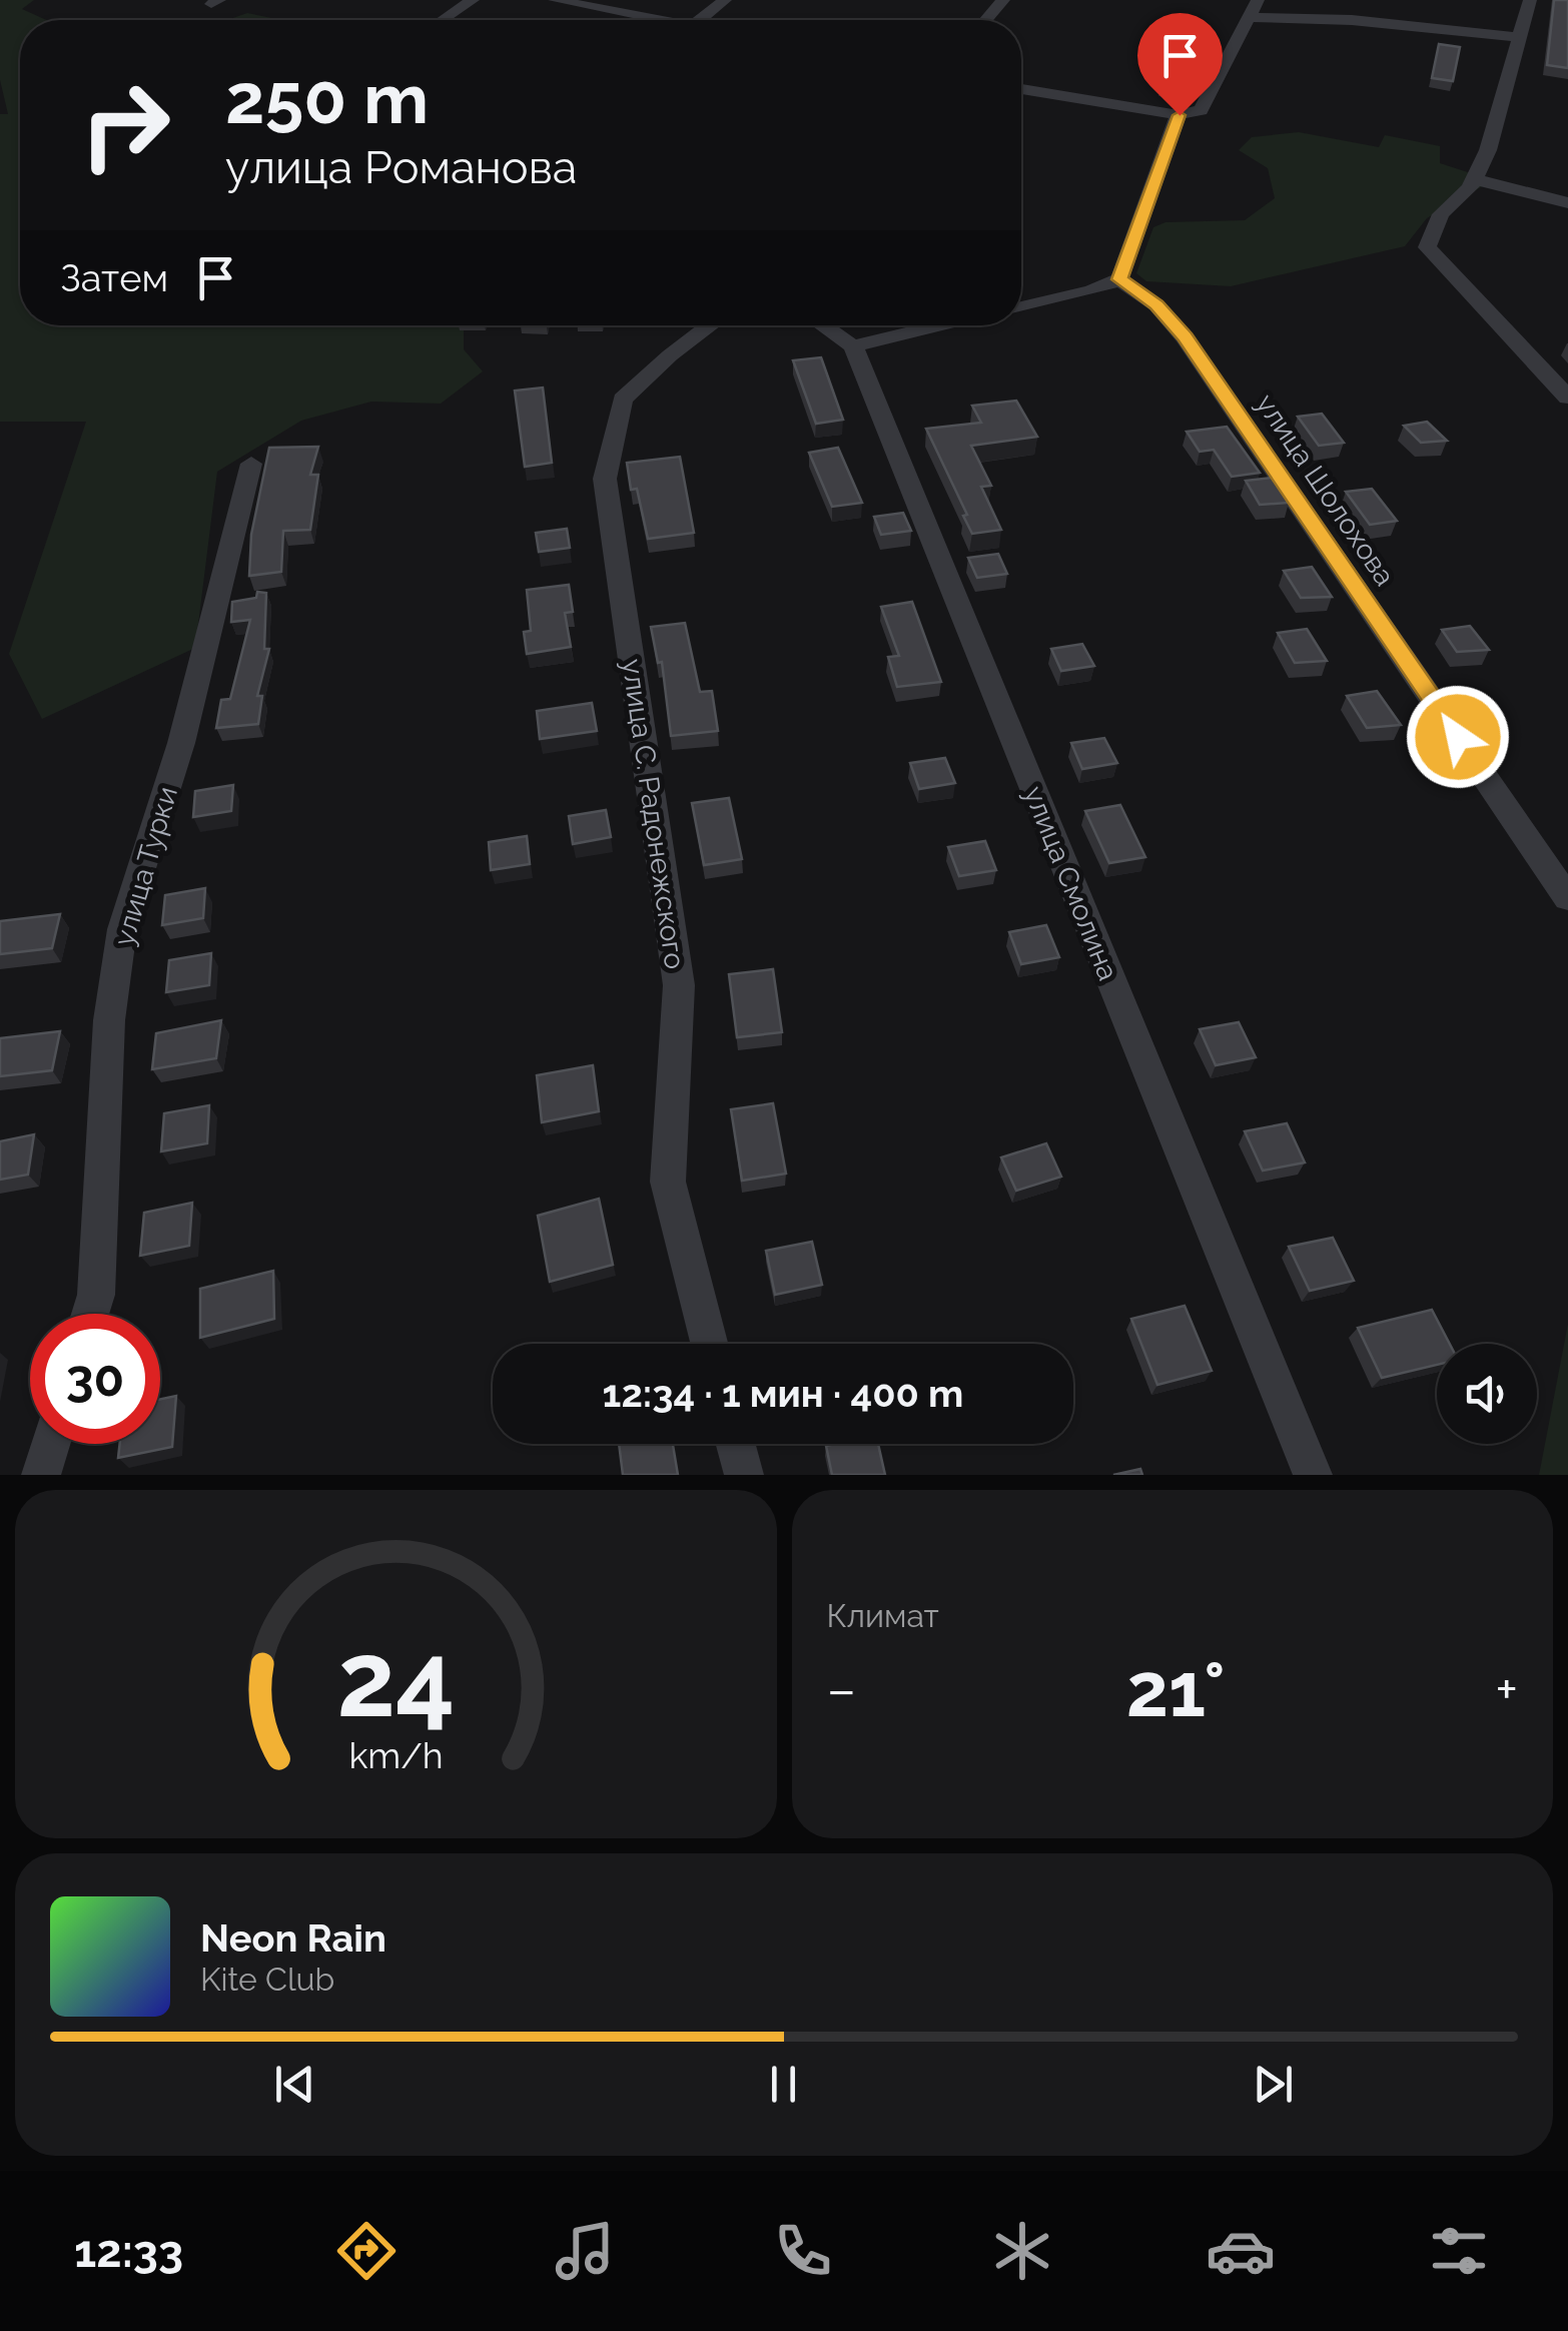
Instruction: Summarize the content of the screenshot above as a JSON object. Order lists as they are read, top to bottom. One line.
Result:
{"streets":{"street":["улица Шолохова","улица С. Радонежского","улица Турки","улица Смолина"]},"page":{"turn":["250 m","улица Романова"],"then":"Затем","limit":"30","trip":"12:34 · 1 мин · 400 m","tile":"Климат","heat":["−","21°","+"],"song":["Neon Rain","Kite Club"],"tabs":"12:33","gauge":["24","km/h"]}}
